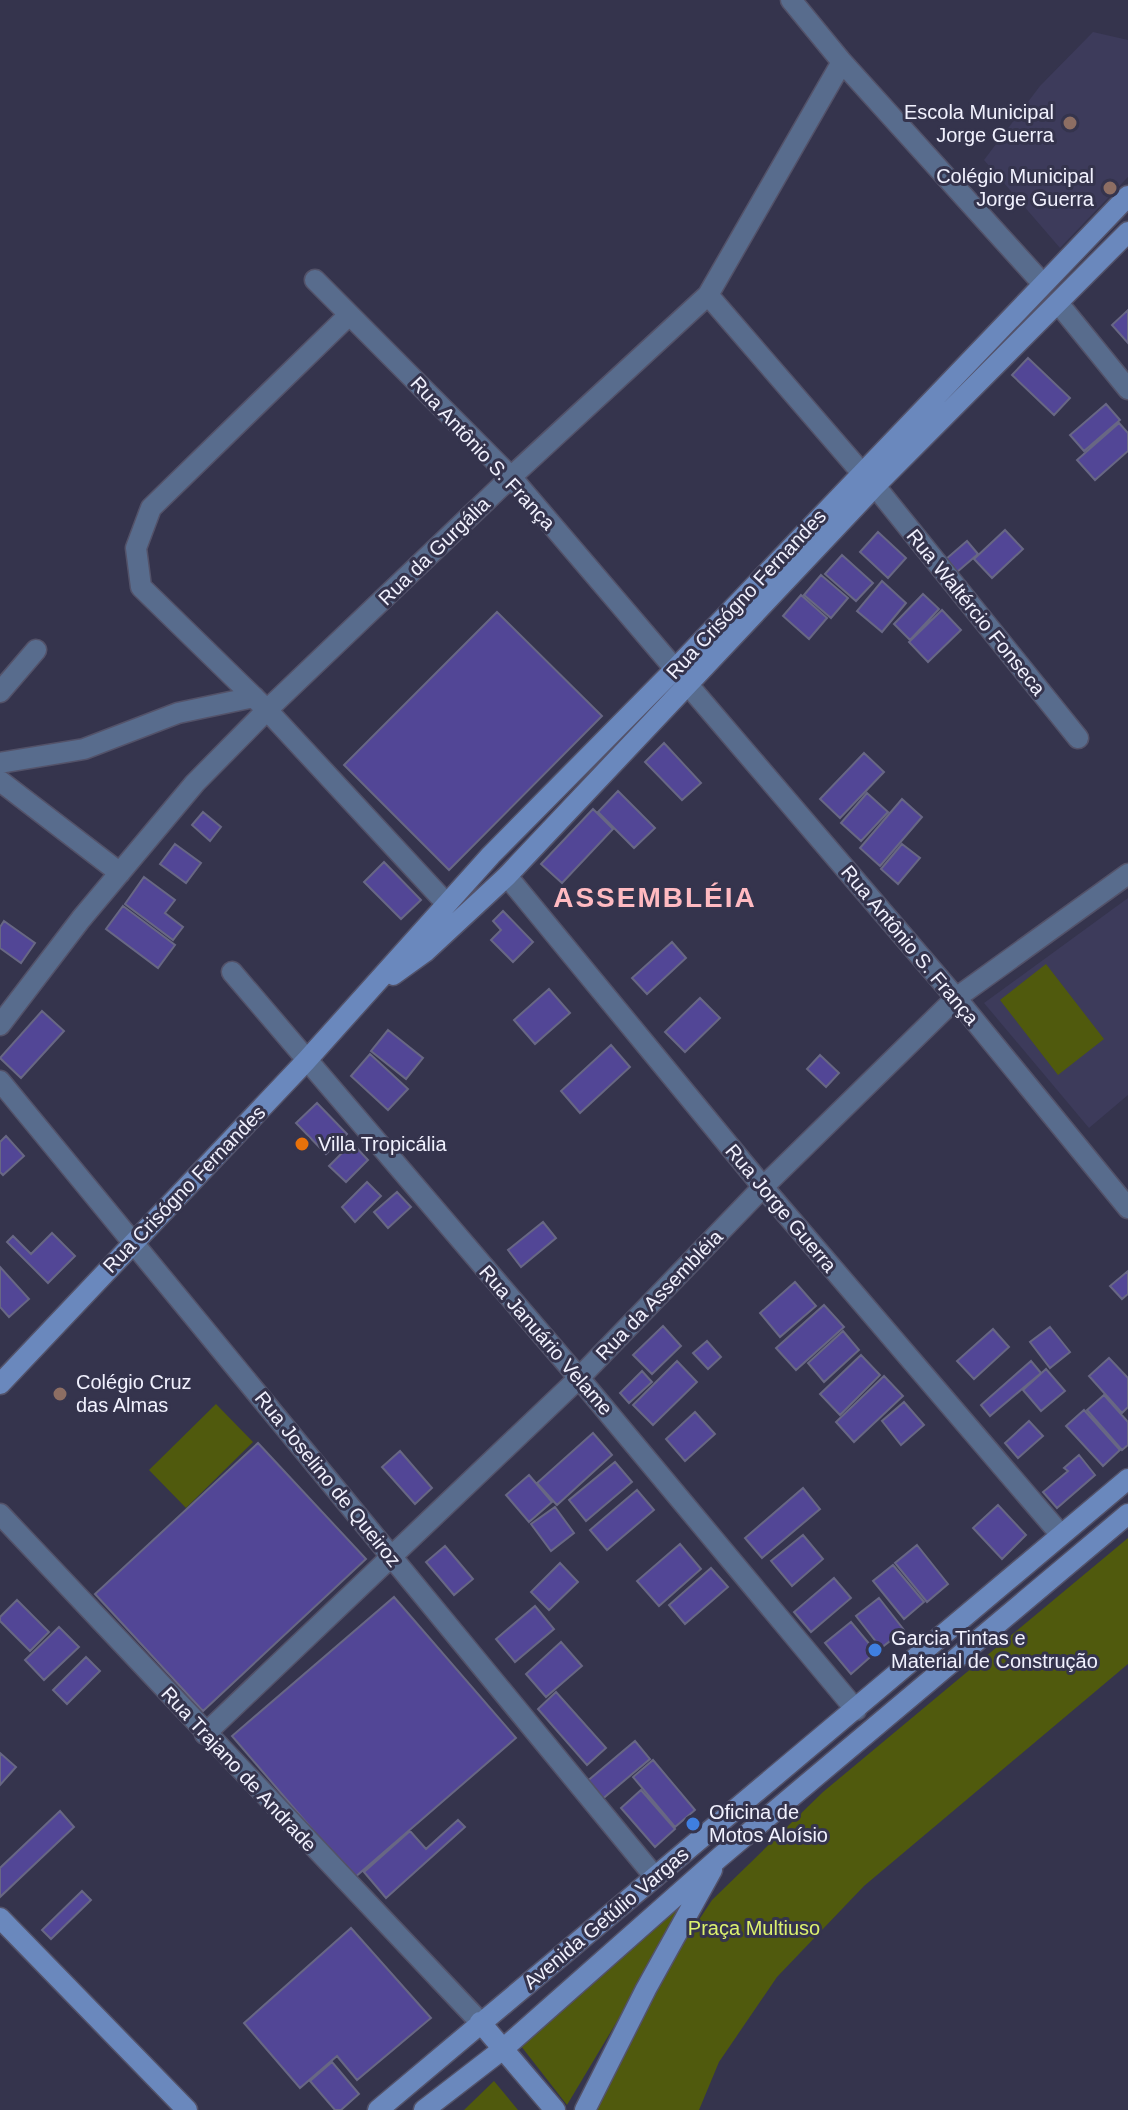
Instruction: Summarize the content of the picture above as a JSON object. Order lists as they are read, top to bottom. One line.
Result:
{"streets":{"street":["Rua Antônio S. França","Rua da Gurgália","Rua Crisógno Fernandes","Rua Waltércio Fonseca","Rua Jorge Guerra","Rua da Assembléia","Rua Januário Velame","Rua Joselino de Queiroz","Rua Trajano de Andrade","Avenida Getúlio Vargas"]},"crossings":[["Rua Antônio S. França","Rua da Gurgália"],["Rua Antônio S. França","Rua Crisógno Fernandes"],["Rua Antônio S. França","Rua da Assembléia"],["Rua da Gurgália","Rua Waltércio Fonseca"],["Rua Crisógno Fernandes","Rua Waltércio Fonseca"],["Rua Crisógno Fernandes","Rua Jorge Guerra"],["Rua Crisógno Fernandes","Rua Januário Velame"],["Rua Crisógno Fernandes","Rua Joselino de Queiroz"],["Rua Jorge Guerra","Rua da Assembléia"],["Rua Jorge Guerra","Avenida Getúlio Vargas"],["Rua da Assembléia","Rua Januário Velame"],["Rua da Assembléia","Rua Joselino de Queiroz"],["Rua da Assembléia","Rua Trajano de Andrade"],["Rua Januário Velame","Avenida Getúlio Vargas"],["Rua Joselino de Queiroz","Avenida Getúlio Vargas"],["Rua Trajano de Andrade","Avenida Getúlio Vargas"]],"districts":["ASSEMBLÉIA"],"parks":["Praça Multiuso"],"places":["Escola Municipal Jorge Guerra","Colégio Municipal Jorge Guerra","Villa Tropicália","Colégio Cruz das Almas","Garcia Tintas e Material de Construção","Oficina de Motos Aloísio"]}
